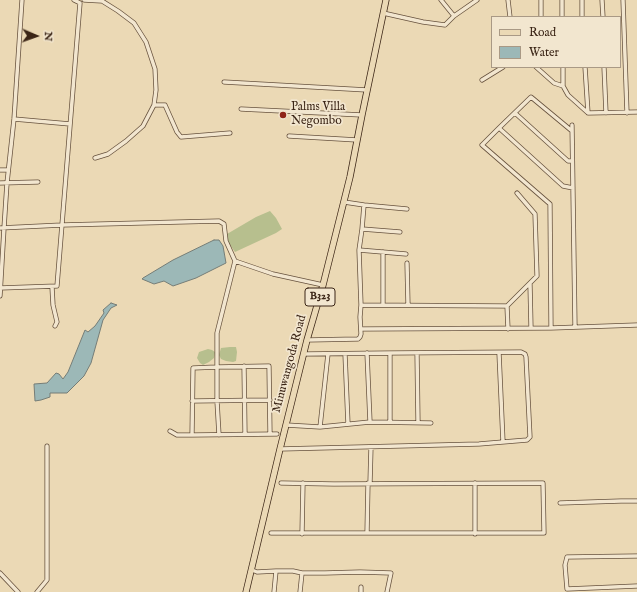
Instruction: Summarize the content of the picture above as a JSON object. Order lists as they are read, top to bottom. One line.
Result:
{"streets":{"main road":["B323","Minuwangoda Road"]},"places":["Palms Villa Negombo"],"legend":["Road","Water"],"north":"right"}
